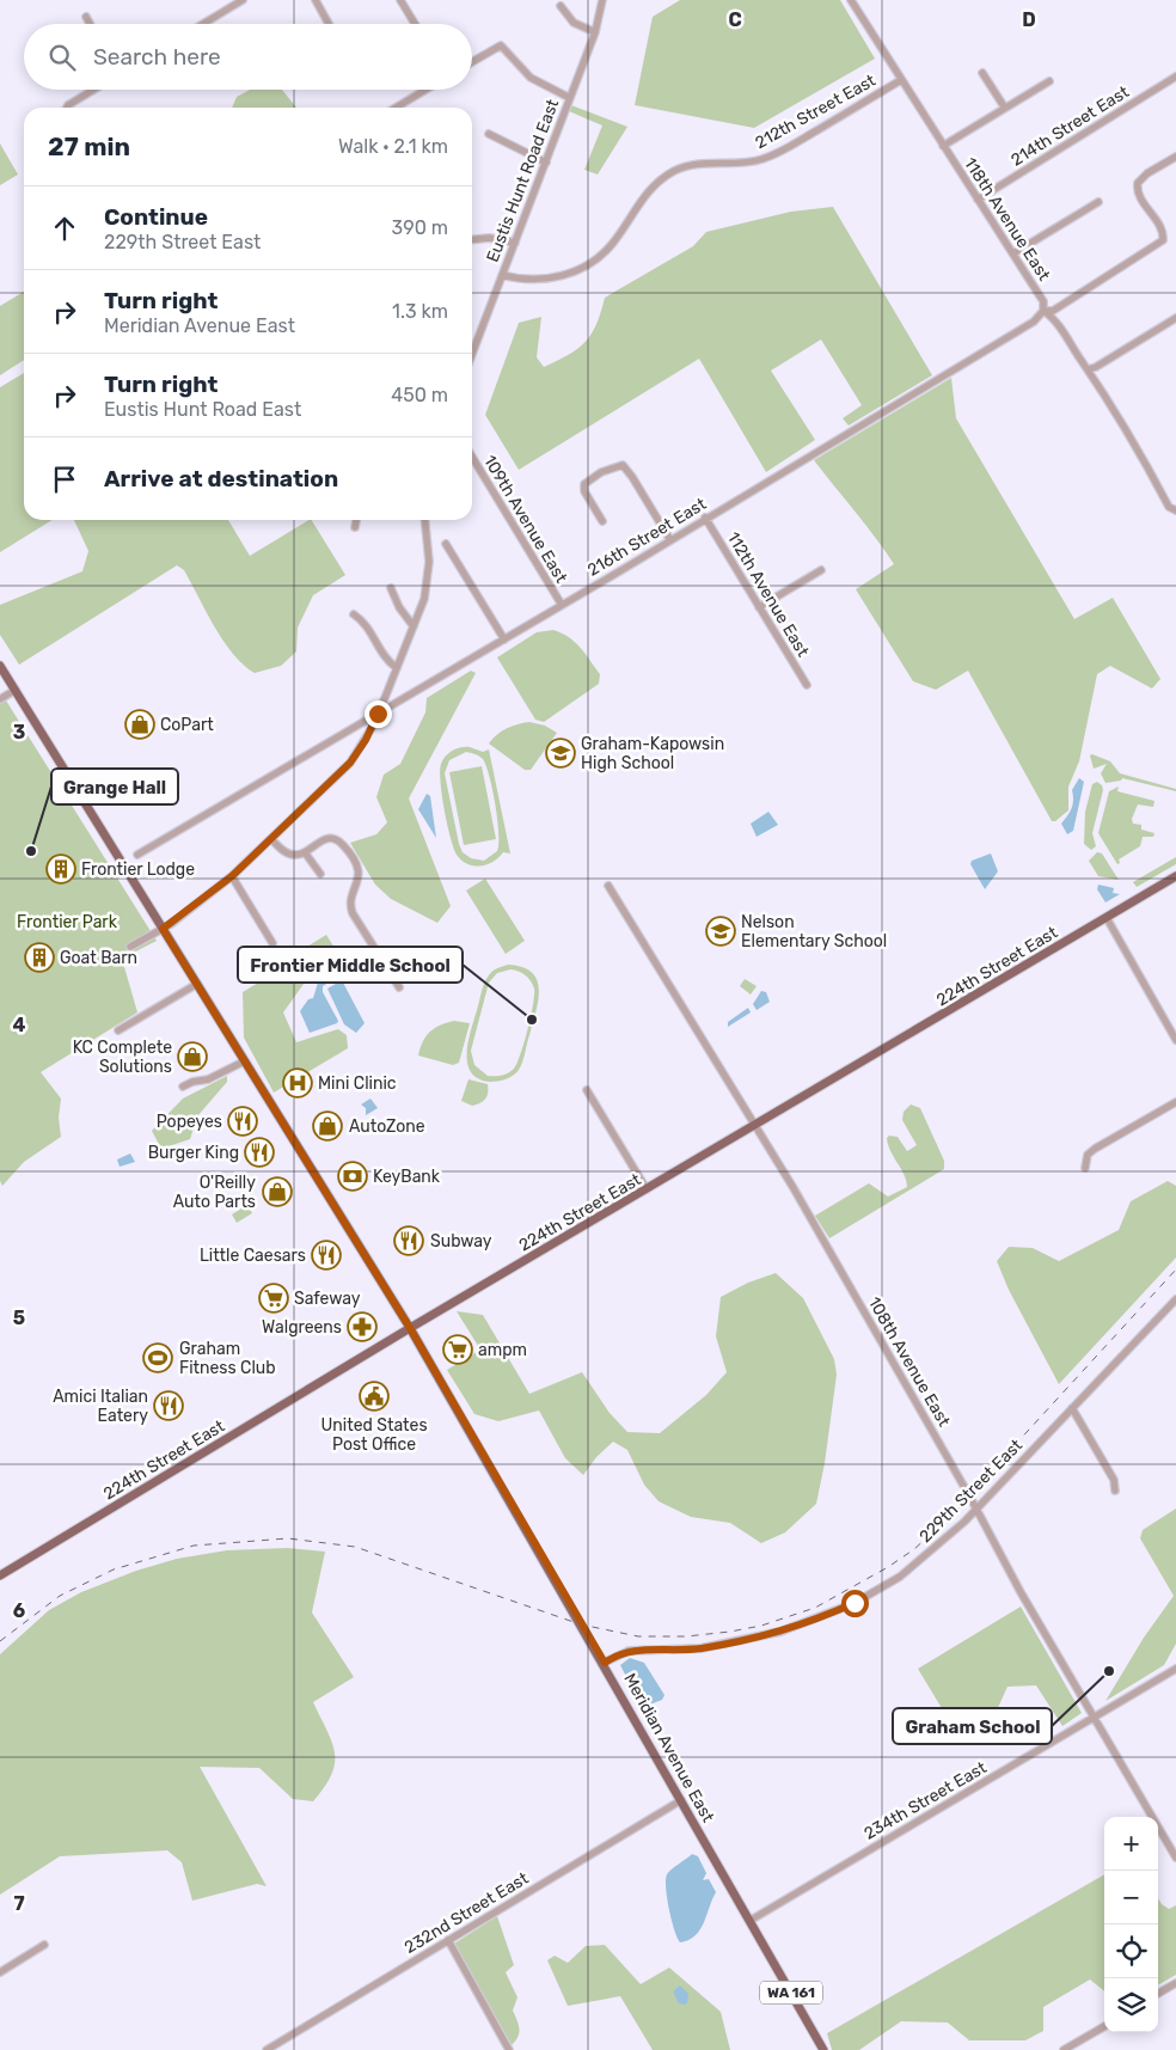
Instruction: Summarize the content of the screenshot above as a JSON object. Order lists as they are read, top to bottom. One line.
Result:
{"streets":{"main road":["224th Street East","Meridian Avenue East","WA 161"],"street":["212th Street East","214th Street East","Eustis Hunt Road East","118th Avenue East","109th Avenue East","216th Street East","112th Avenue East","108th Avenue East","229th Street East","234th Street East","232nd Street East"]},"crossings":[["212th Street East","Eustis Hunt Road East"],["212th Street East","118th Avenue East"],["214th Street East","118th Avenue East"],["118th Avenue East","216th Street East"],["109th Avenue East","216th Street East"],["216th Street East","112th Avenue East"],["224th Street East","108th Avenue East"],["224th Street East","Meridian Avenue East"],["108th Avenue East","229th Street East"],["108th Avenue East","234th Street East"],["229th Street East","Meridian Avenue East"],["Meridian Avenue East","234th Street East"],["Meridian Avenue East","232nd Street East"]],"parks":["Frontier Park"],"places":{"shop":["CoPart","KC Complete Solutions","AutoZone","O'Reilly Auto Parts"],"school or university":["Graham-Kapowsin High School","Nelson Elementary School"],"other":["Grange Hall","Frontier Middle School","Graham School"],"building":["Frontier Lodge","Goat Barn"],"hospital":["Mini Clinic"],"restaurant":["Popeyes","Burger King","Subway","Little Caesars","Amici Italian Eatery"],"bank":["KeyBank"],"supermarket":["Safeway","ampm"],"pharmacy":["Walgreens"],"sports":["Graham Fitness Club"],"public building":["United States Post Office"]},"page":{"search":"Search here","heading":["27 min","Walk · 2.1 km"],"list":[["Continue","229th Street East","390 m"],["Turn right","Meridian Avenue East","1.3 km"],["Turn right","Eustis Hunt Road East","450 m"],"Arrive at destination"],"map_buttons":["+","−"]},"grid":{"columns":["C","D"],"rows":["3","4","5","6","7"]}}
